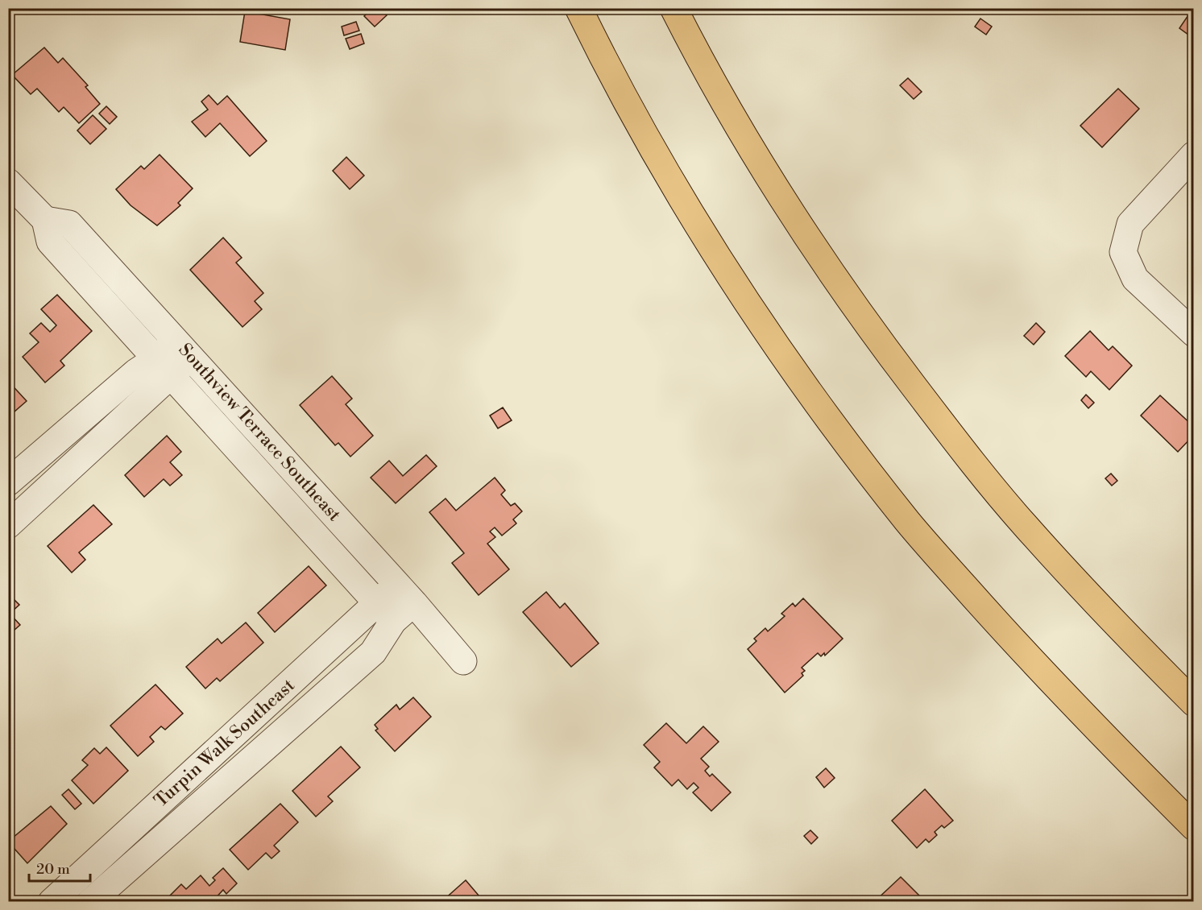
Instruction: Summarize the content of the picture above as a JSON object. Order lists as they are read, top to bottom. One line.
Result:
{"streets":{"street":["Southview Terrace Southeast","Turpin Walk Southeast"]},"crossings":[["Southview Terrace Southeast","Turpin Walk Southeast"]],"scale_bar":"20 m"}
